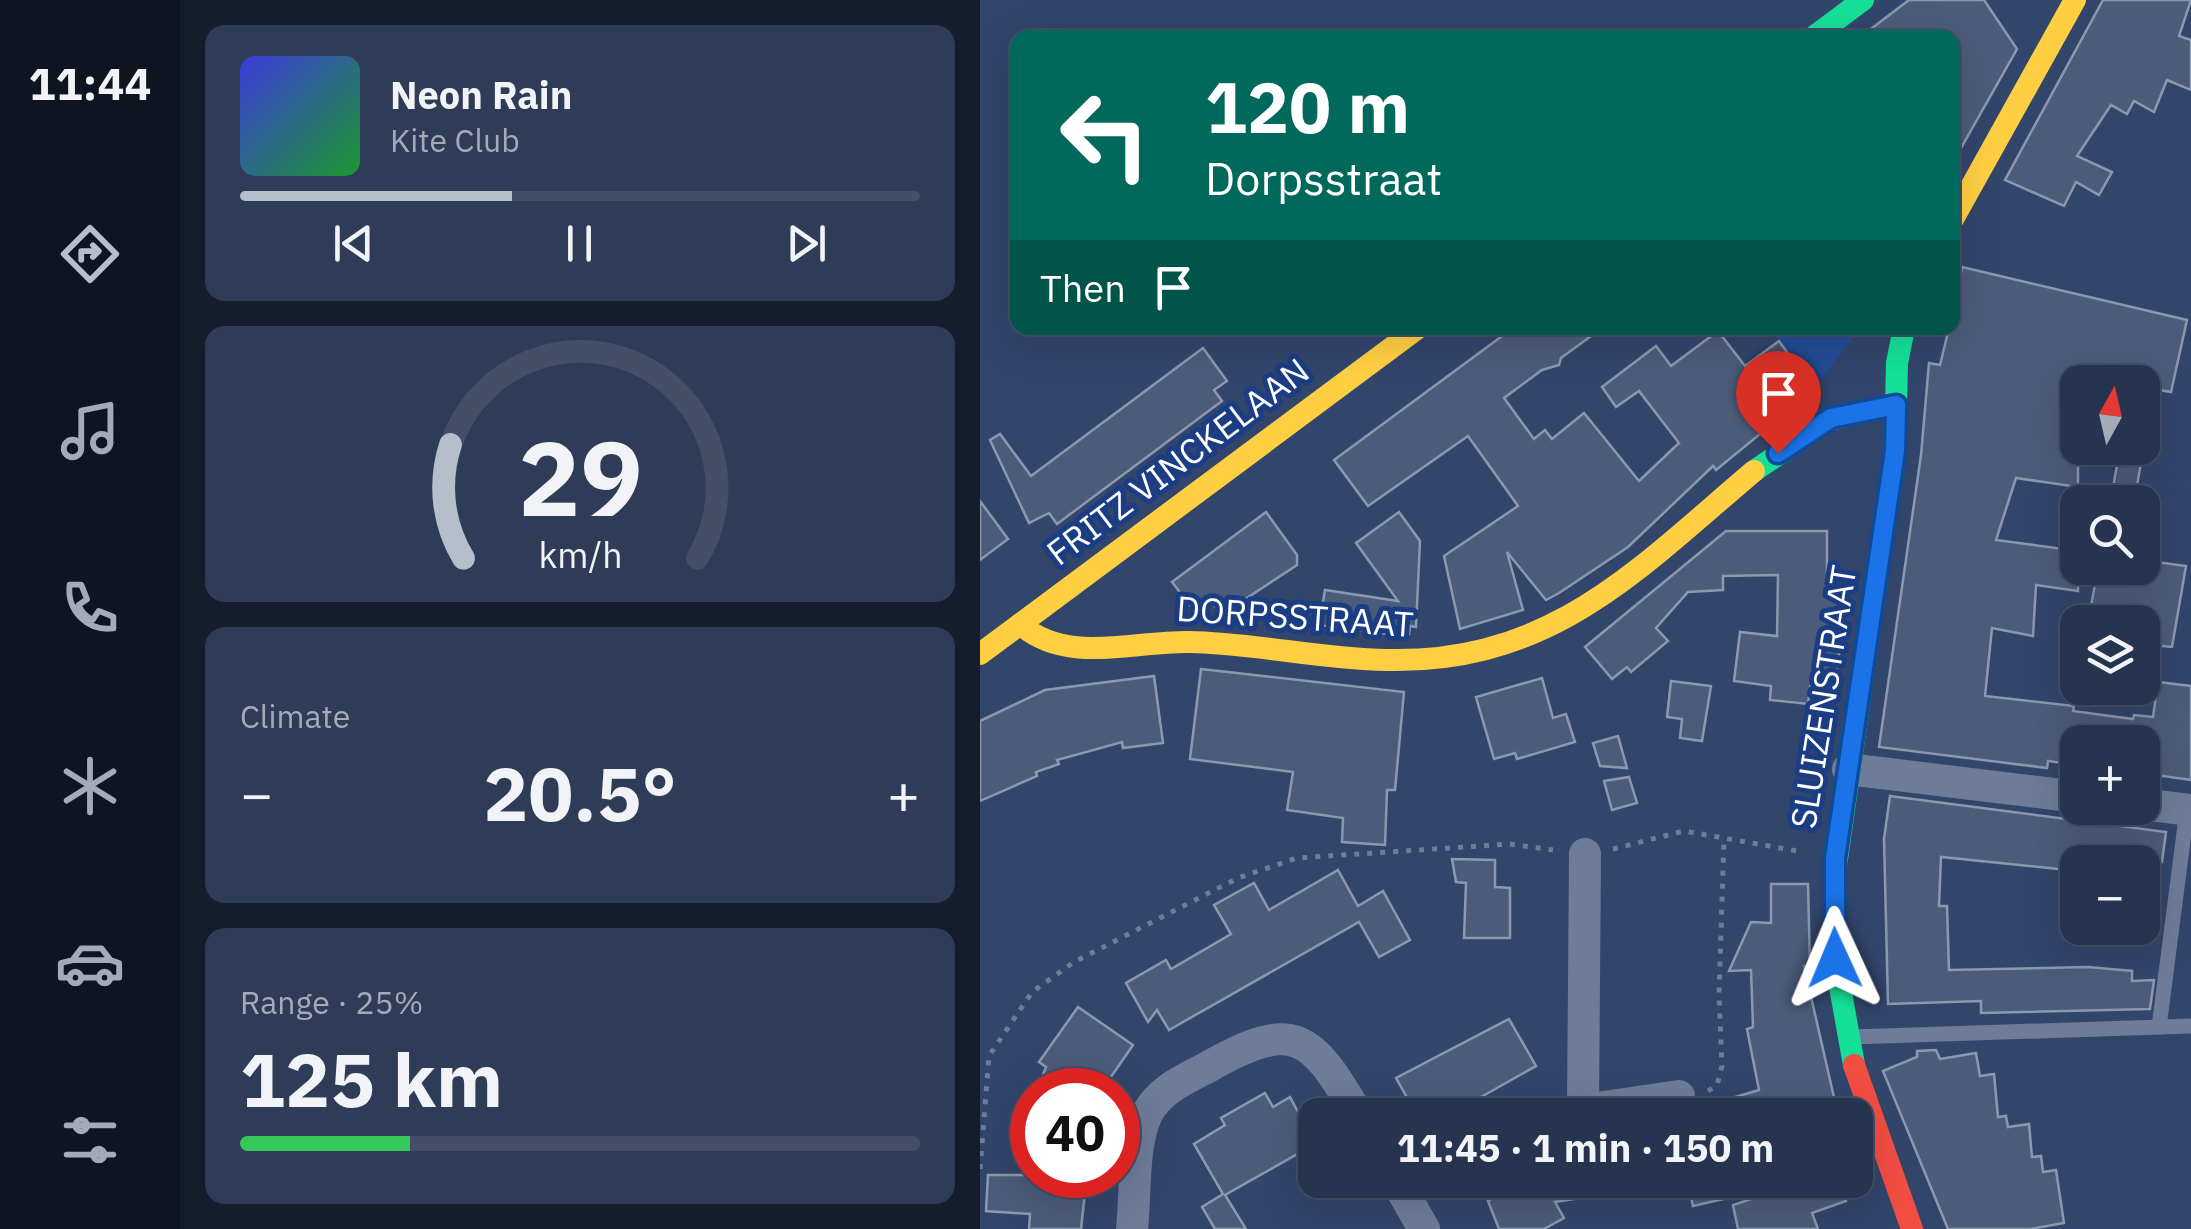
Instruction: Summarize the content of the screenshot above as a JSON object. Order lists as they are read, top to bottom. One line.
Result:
{"streets":{"street":["FRITZ VINCKELAAN","DORPSSTRAAT","SLUIZENSTRAAT"]},"crossings":[["FRITZ VINCKELAAN","DORPSSTRAAT"],["DORPSSTRAAT","SLUIZENSTRAAT"]],"north":"top","page":{"tabs":"11:44","turn":["120 m","Dorpsstraat"],"song":["Neon Rain","Kite Club"],"then":"Then","map_buttons":["+","−"],"tile":["Climate",["Range · 25%","125 km"]],"heat":["−","20.5°","+"],"limit":"40","trip":"11:45 · 1 min · 150 m","gauge":["29","km/h"]}}
